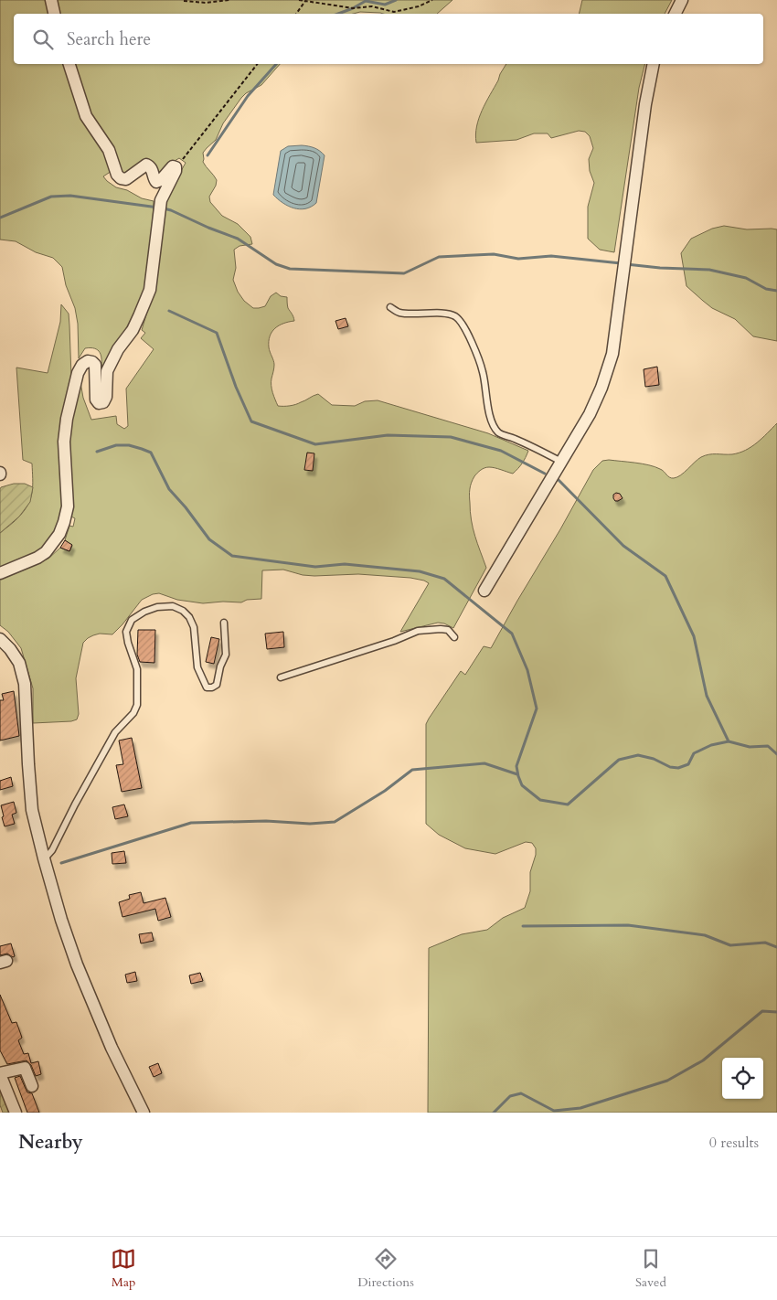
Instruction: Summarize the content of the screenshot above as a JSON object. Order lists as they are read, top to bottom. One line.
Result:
{"page":{"search":"Search here","heading":["Nearby","0 results"],"nav":["Map","Directions","Saved"]}}
